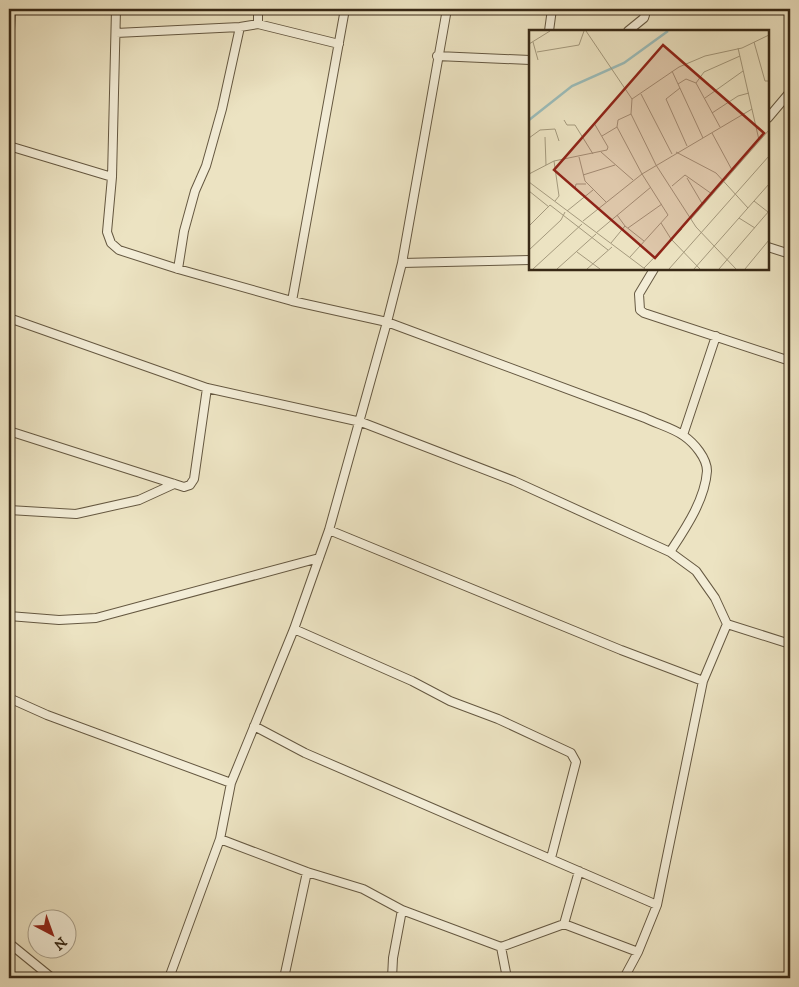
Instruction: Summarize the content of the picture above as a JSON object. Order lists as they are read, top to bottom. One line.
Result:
{"north":"bottom right"}
